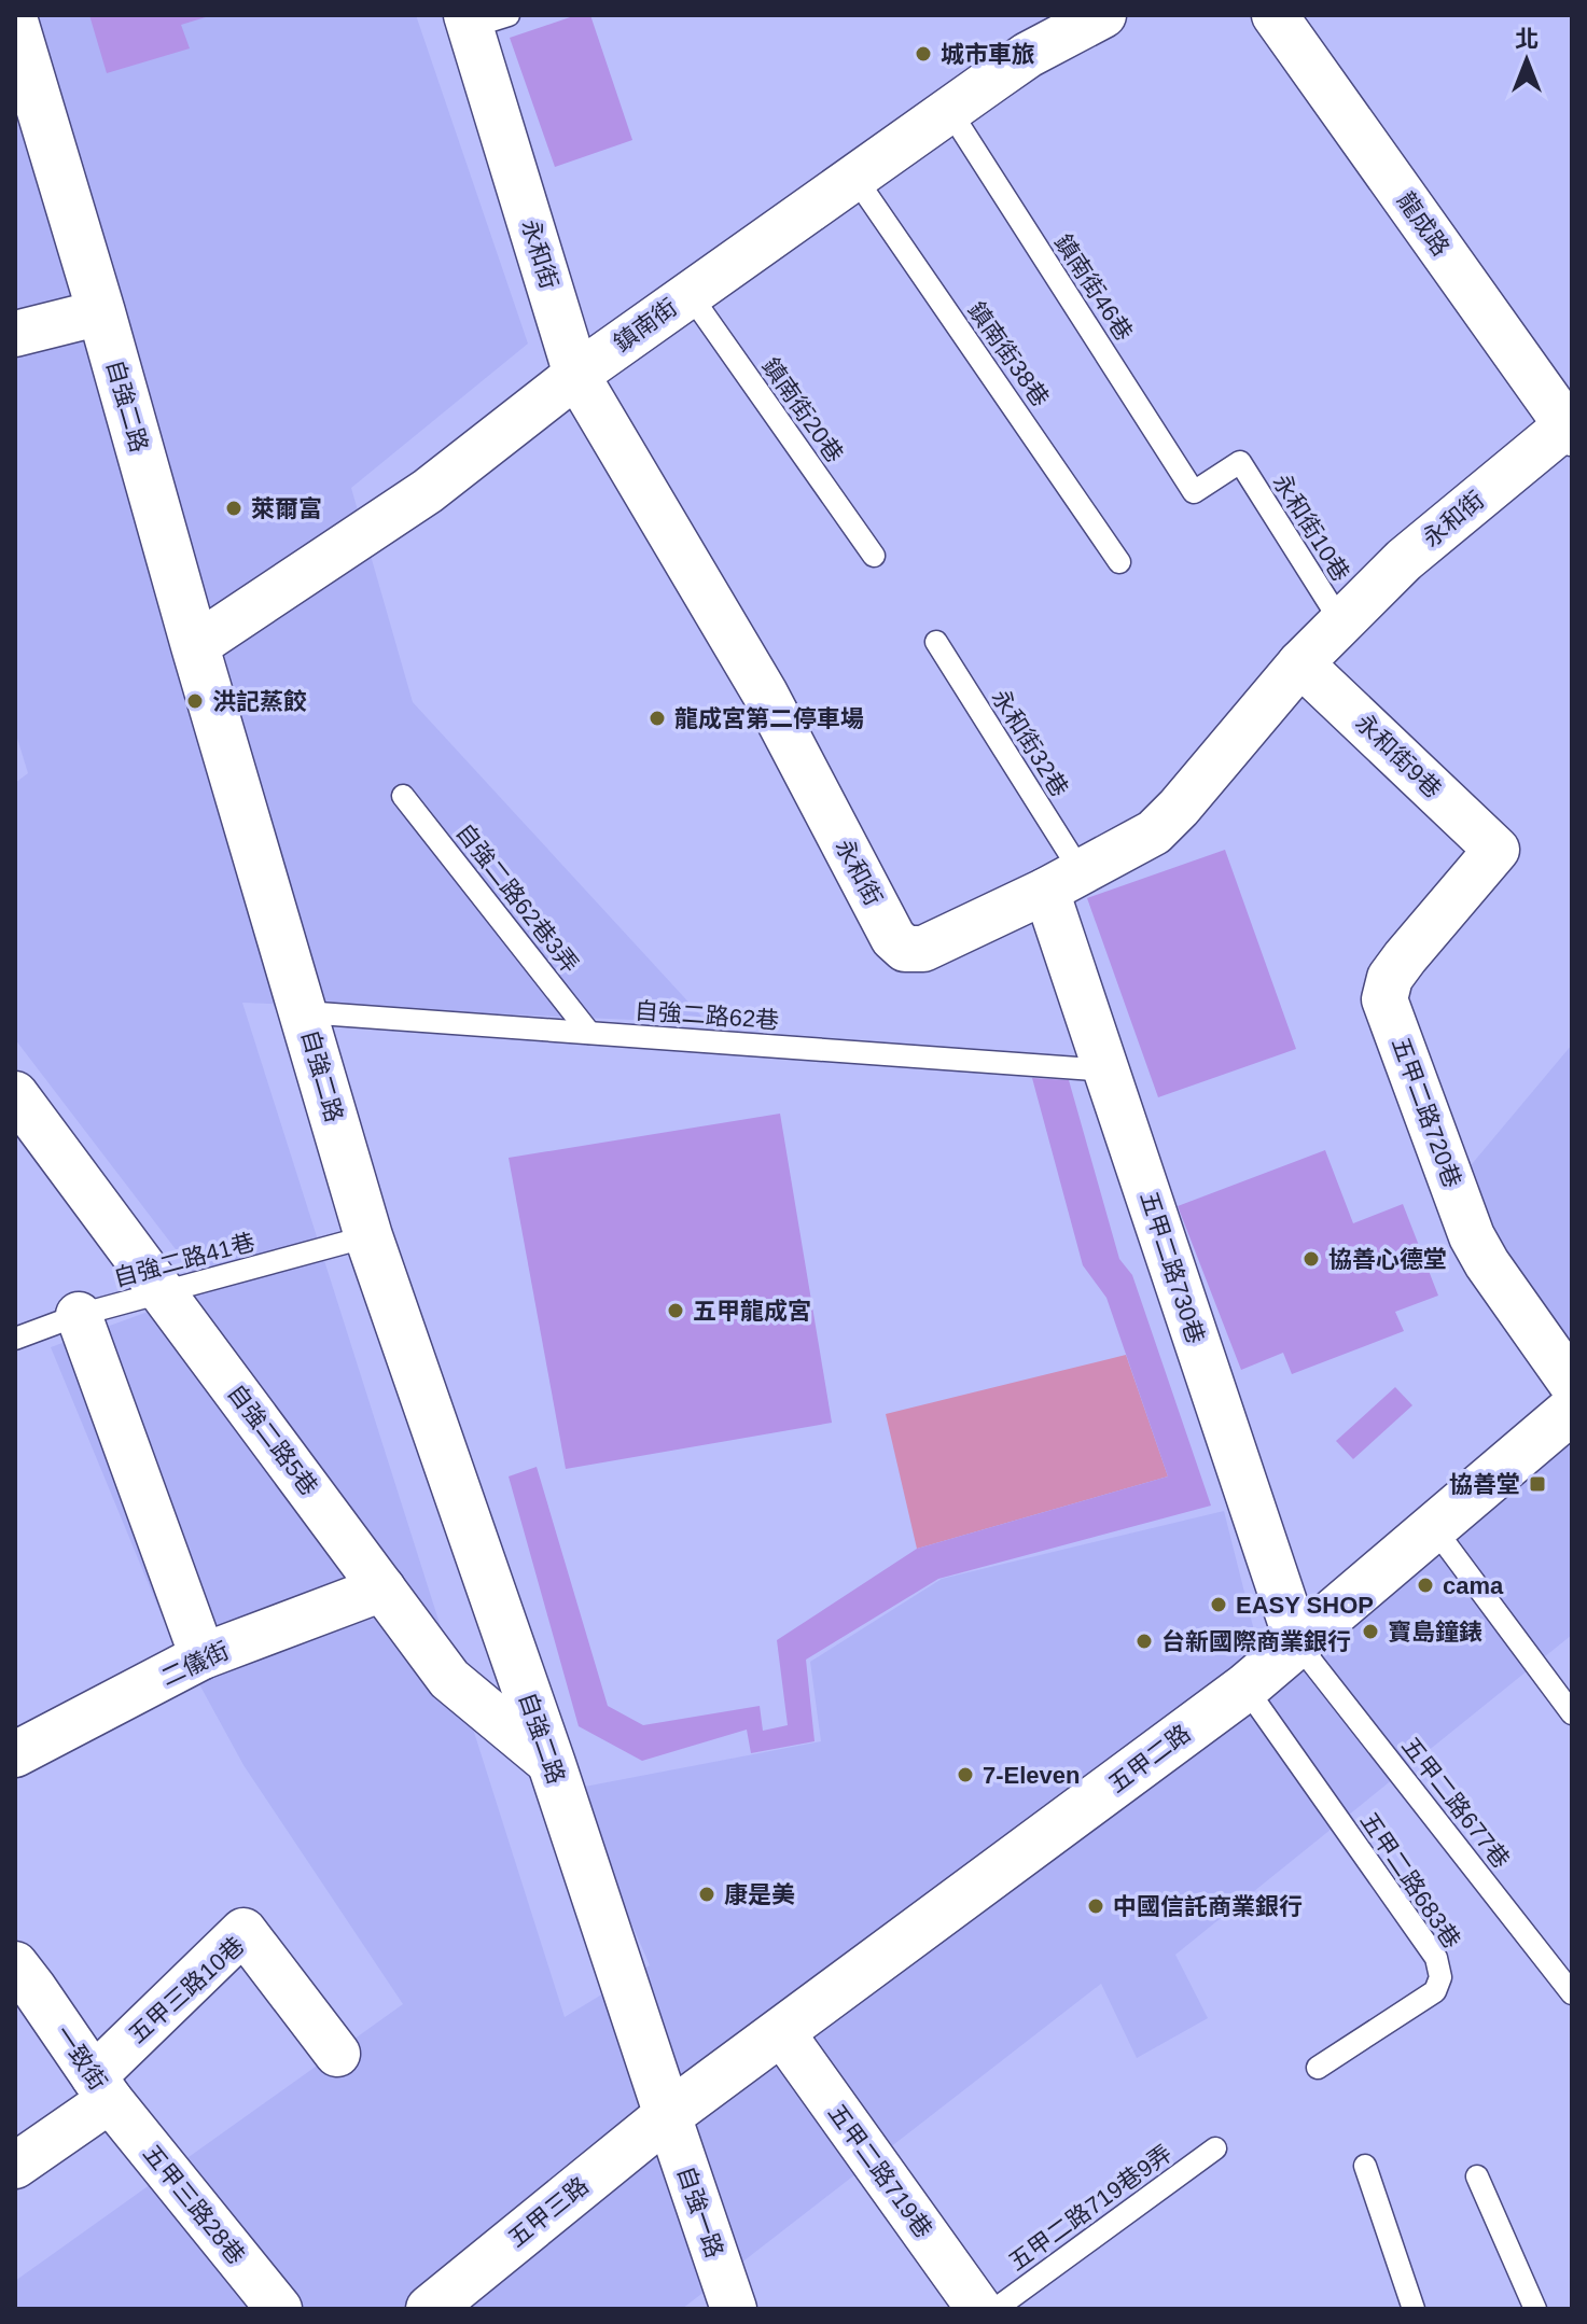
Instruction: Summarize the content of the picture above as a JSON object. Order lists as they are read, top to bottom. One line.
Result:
{"streets":{"street":["龍成路","永和街","鎮南街","自強二路","永和街9巷","五甲二路720巷","五甲二路730巷","自強二路5巷","二儀街","五甲二路","五甲三路10巷","一致街","五甲二路719巷","五甲三路28巷","五甲三路","自強一路"],"lane":["鎮南街46巷","鎮南街38巷","鎮南街20巷","永和街10巷","永和街32巷","自強二路62巷3弄","自強二路62巷","自強二路41巷","五甲二路677巷","五甲二路683巷","五甲二路719巷9弄"]},"crossings":[["龍成路","永和街"],["永和街","鎮南街"],["永和街","永和街10巷"],["永和街","永和街32巷"],["永和街","永和街9巷"],["永和街","五甲二路730巷"],["鎮南街46巷","鎮南街"],["鎮南街46巷","永和街10巷"],["鎮南街","鎮南街38巷"],["鎮南街","自強二路"],["鎮南街","鎮南街20巷"],["自強二路","自強二路62巷"],["自強二路","自強二路41巷"],["自強二路","自強二路5巷"],["自強二路","五甲二路"],["自強二路","五甲三路"],["自強二路","自強一路"],["永和街32巷","五甲二路730巷"],["永和街9巷","五甲二路720巷"],["自強二路62巷3弄","自強二路62巷"],["自強二路62巷","五甲二路730巷"],["自強二路41巷","自強二路5巷"],["五甲二路730巷","五甲二路"],["五甲二路730巷","五甲二路677巷"],["自強二路5巷","二儀街"],["五甲二路","五甲二路677巷"],["五甲二路","五甲二路683巷"],["五甲二路","五甲二路719巷"],["五甲二路","五甲三路"],["五甲二路","自強一路"],["五甲三路10巷","一致街"],["五甲三路10巷","五甲三路28巷"],["一致街","五甲三路28巷"],["五甲三路","自強一路"]],"places":{"other":["城市車旅","萊爾富","洪記蒸餃","龍成宮第二停車場","協善心德堂","五甲龍成宮","cama","EASY SHOP","寶島鐘錶","台新國際商業銀行","7-Eleven","康是美","中國信託商業銀行"],"transit":["協善堂"]},"north":"top"}
